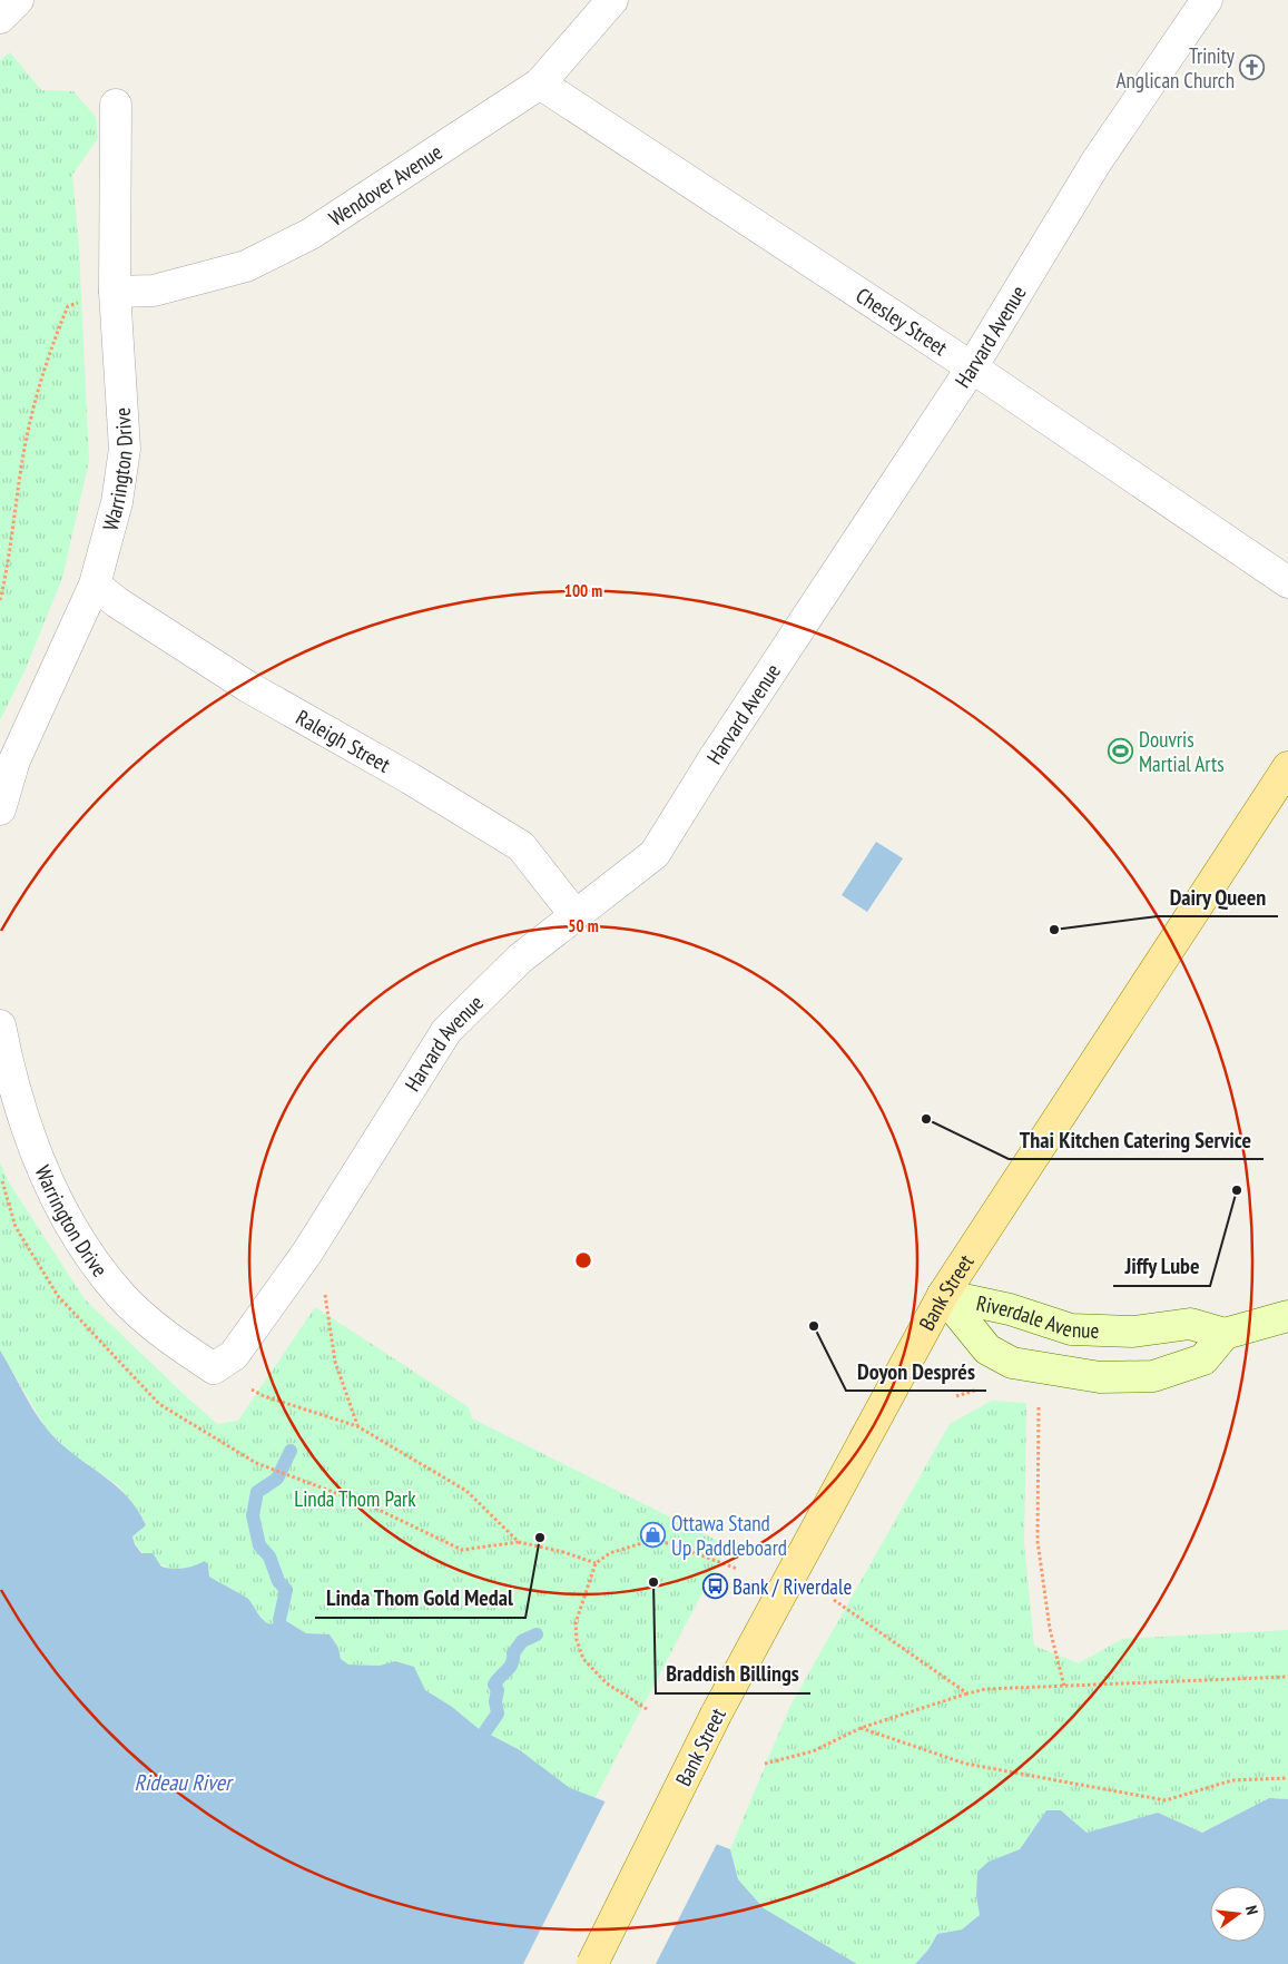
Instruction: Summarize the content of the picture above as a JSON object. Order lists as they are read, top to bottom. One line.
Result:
{"streets":{"main road":["Bank Street"],"street":["Wendover Avenue","Chesley Street","Harvard Avenue","Warrington Drive","Raleigh Street","Riverdale Avenue"]},"crossings":[["Wendover Avenue","Chesley Street"],["Wendover Avenue","Warrington Drive"],["Chesley Street","Harvard Avenue"],["Harvard Avenue","Warrington Drive"],["Harvard Avenue","Raleigh Street"],["Warrington Drive","Raleigh Street"],["Bank Street","Riverdale Avenue"]],"water":["Rideau River"],"parks":["Linda Thom Park"],"places":{"church":["Trinity Anglican Church"],"sports":["Douvris Martial Arts"],"other":["Dairy Queen","Thai Kitchen Catering Service","Jiffy Lube","Doyon Després","Linda Thom Gold Medal","Braddish Billings"],"shop":["Ottawa Stand Up Paddleboard"],"bus stop":["Bank / Riverdale"]},"north":"right","rings":["100 m","50 m"]}
